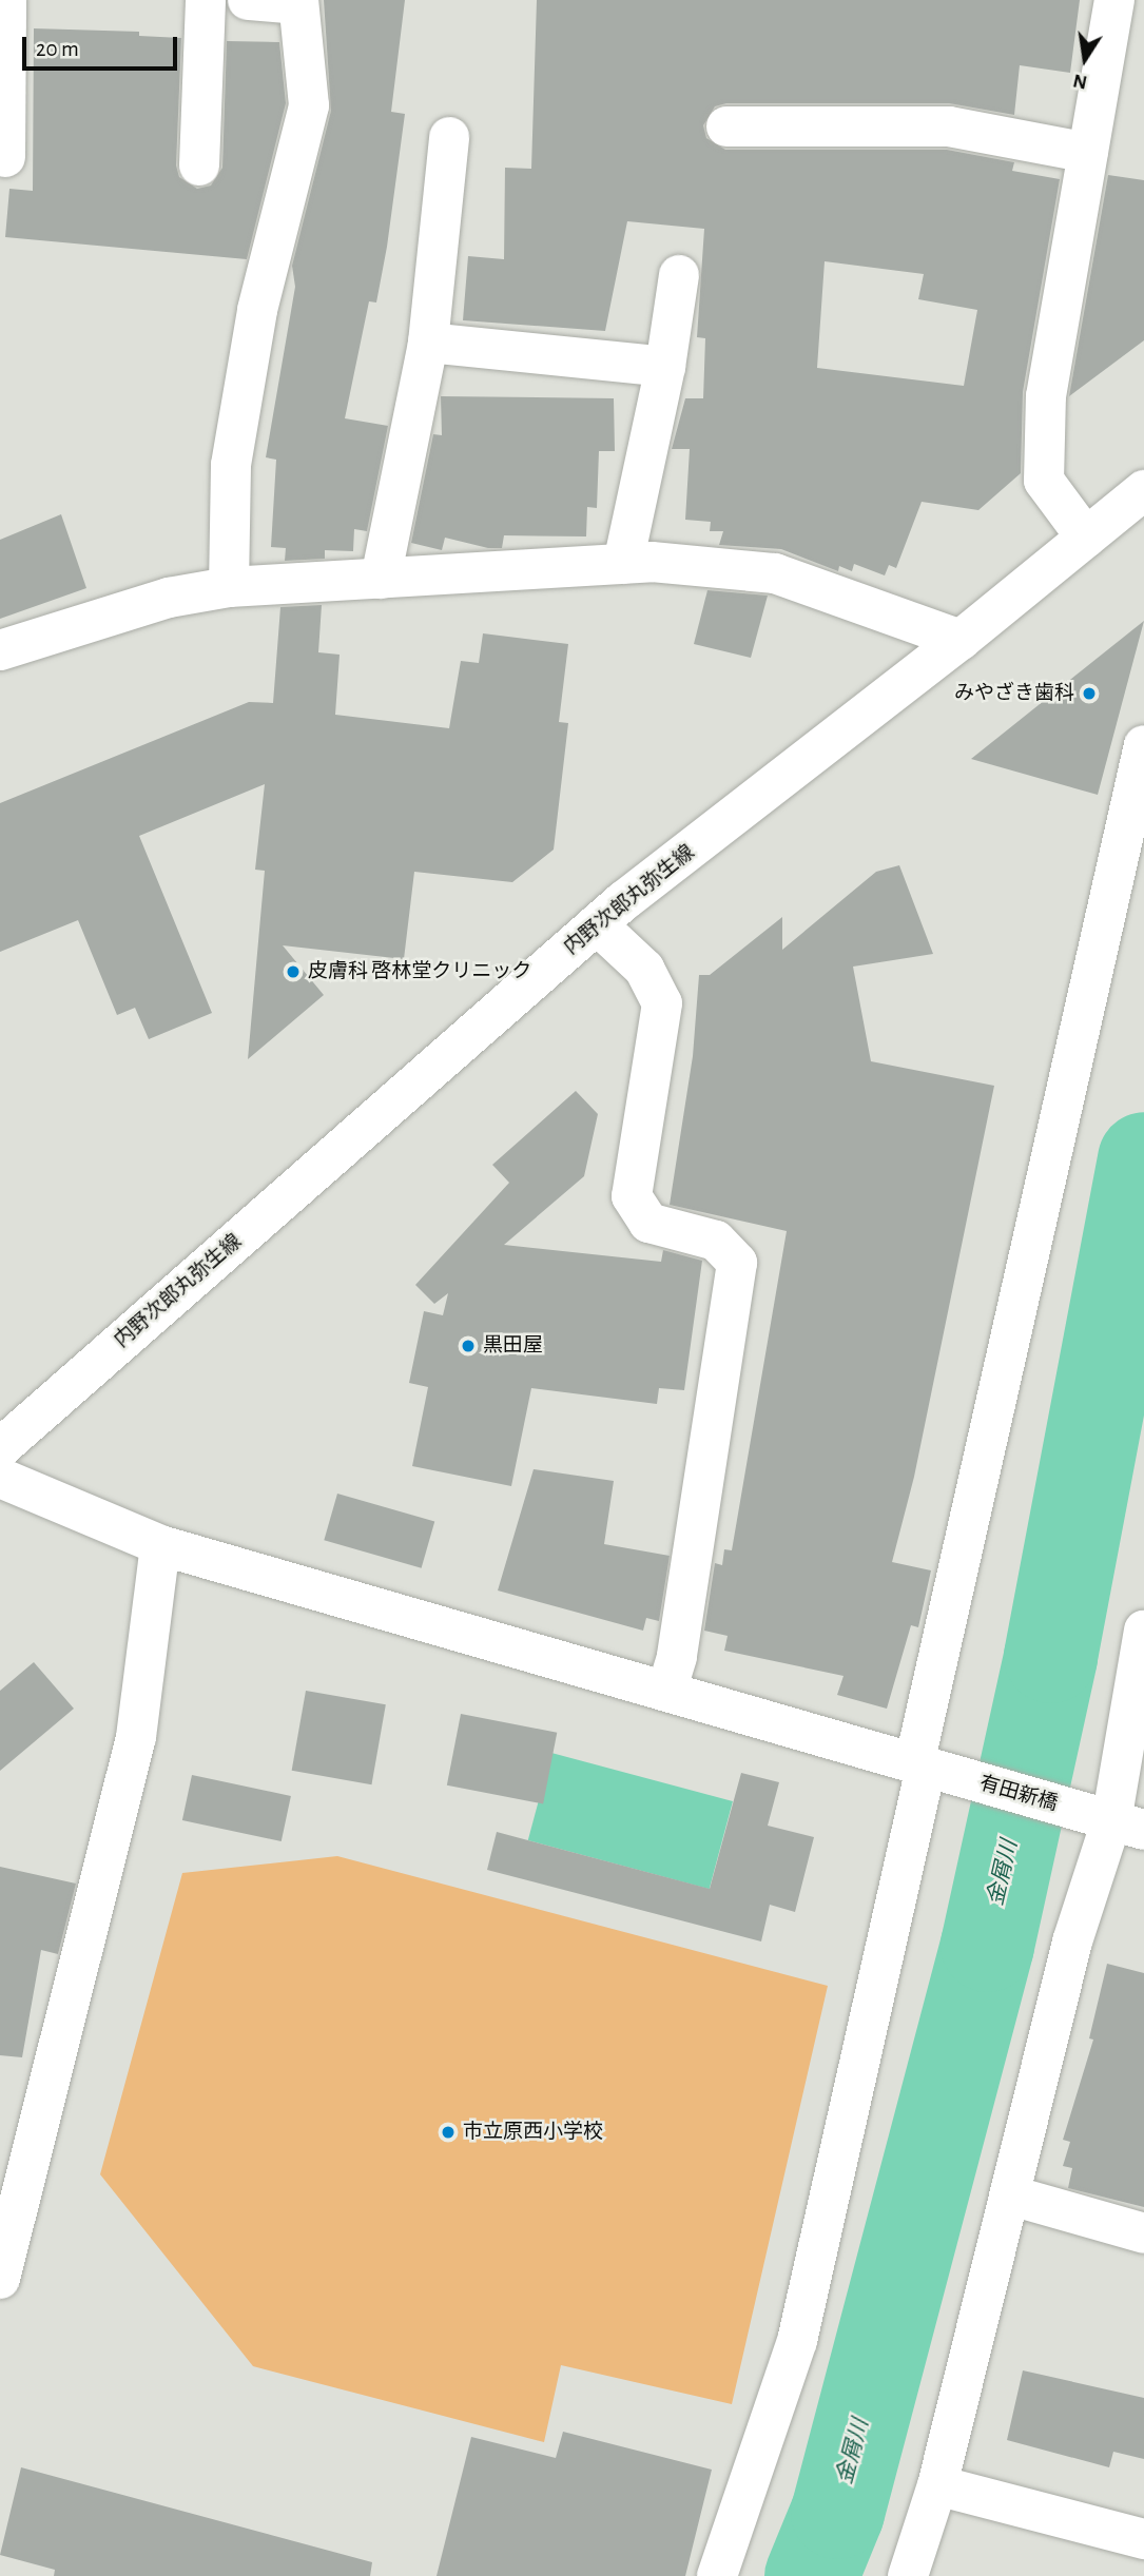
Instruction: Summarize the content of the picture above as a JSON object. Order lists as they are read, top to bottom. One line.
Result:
{"streets":{"street":["内野次郎丸弥生線","有田新橋"]},"water":["金屑川"],"places":["みやざき歯科","皮膚科 啓林堂クリニック","黒田屋","市立原西小学校"],"scale_bar":"20 m","north":"bottom"}
